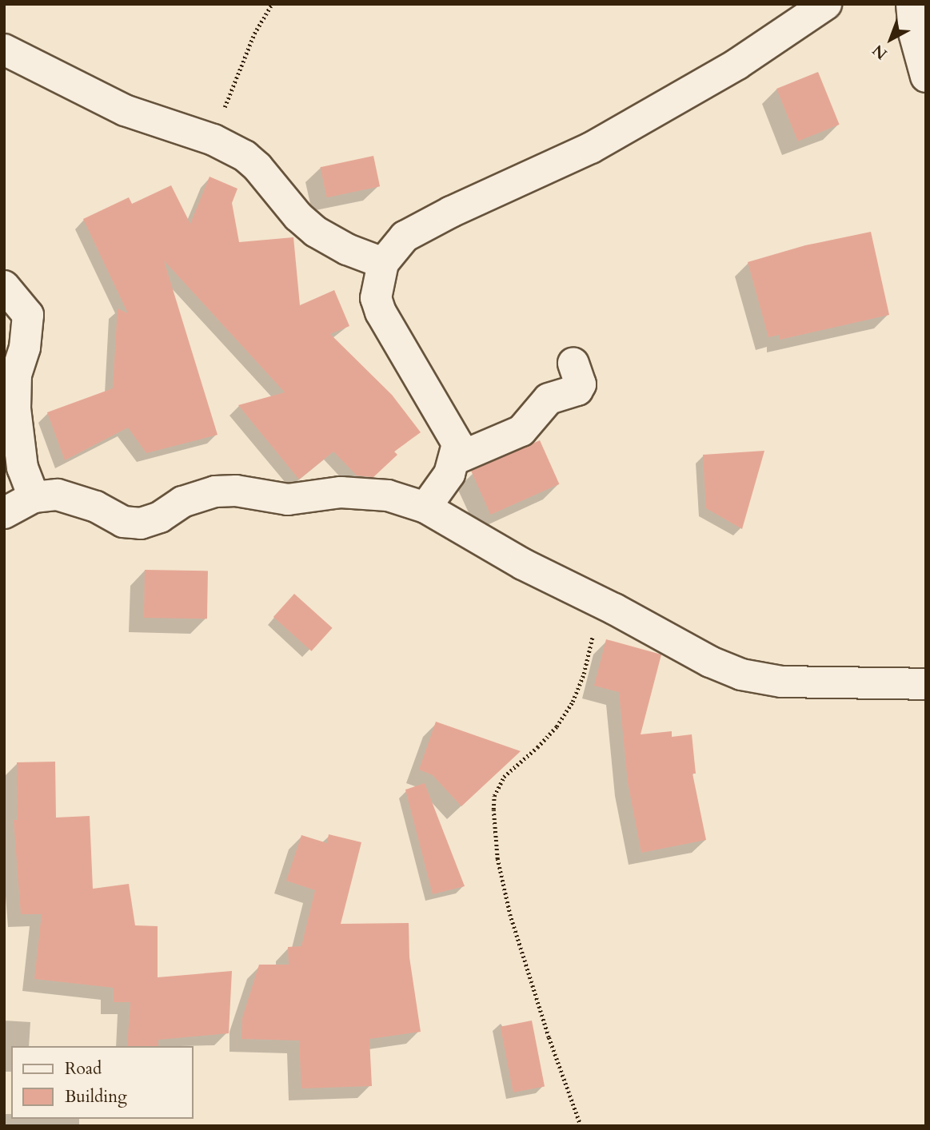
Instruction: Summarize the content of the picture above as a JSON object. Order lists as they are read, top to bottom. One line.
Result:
{"legend":["Road","Building"],"north":"bottom left"}
